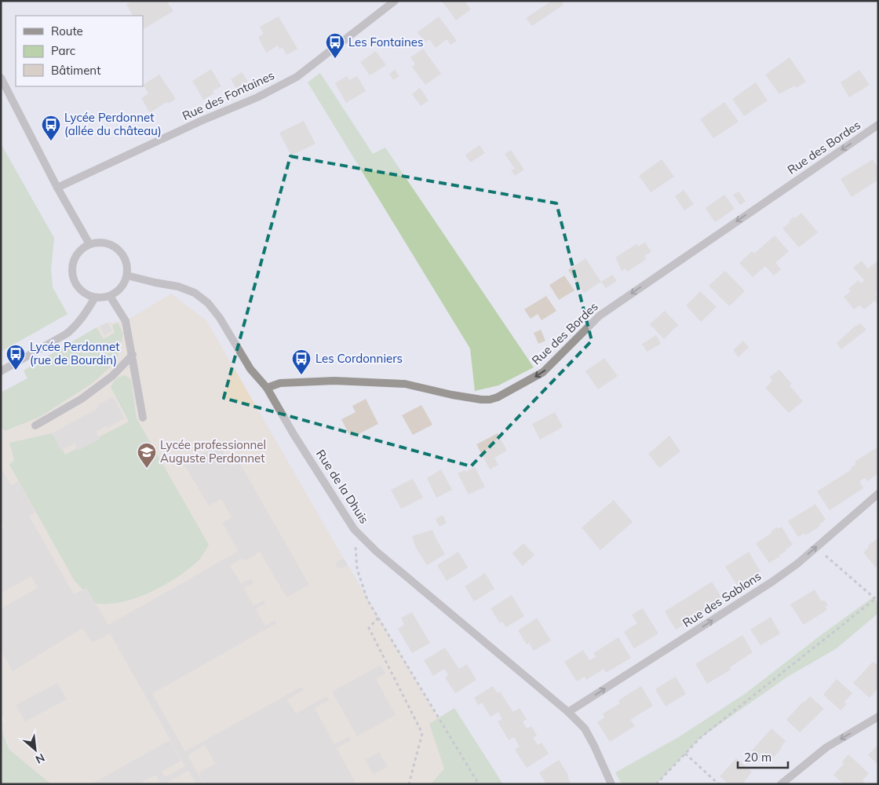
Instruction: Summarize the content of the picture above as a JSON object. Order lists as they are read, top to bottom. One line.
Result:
{"streets":{"street":["Rue des Fontaines","Rue des Bordes","Rue de la Dhuis","Rue des Sablons"]},"crossings":[["Rue des Bordes","Rue de la Dhuis"],["Rue de la Dhuis","Rue des Sablons"]],"one_way":["Rue des Bordes","Rue des Sablons"],"places":{"bus stop":["Les Fontaines","Lycée Perdonnet (allée du château)","Lycée Perdonnet (rue de Bourdin)","Les Cordonniers"],"school or university":["Lycée professionnel Auguste Perdonnet"]},"legend":["Route","Parc","Bâtiment"],"scale_bar":"20 m","north":"bottom right"}
